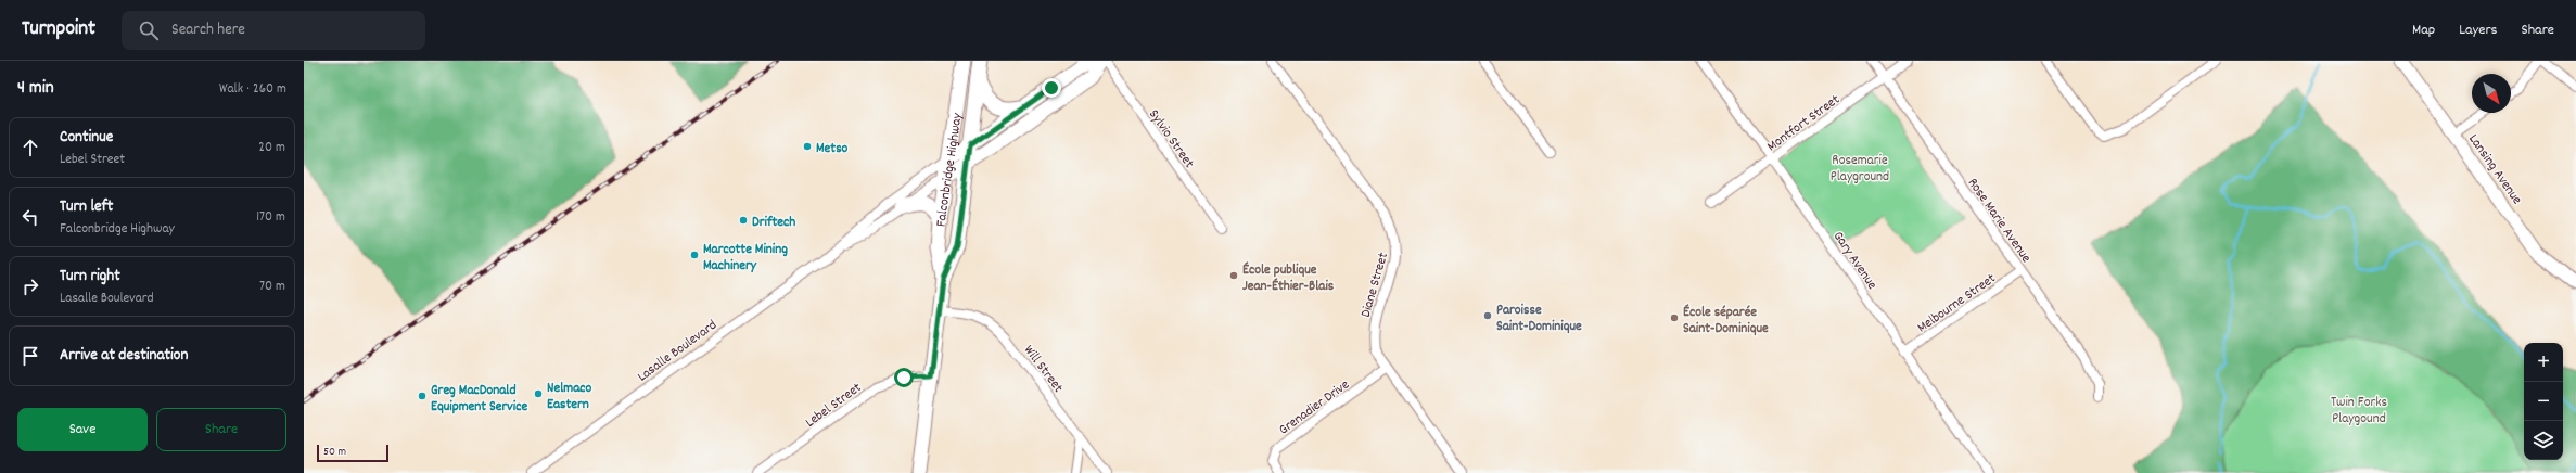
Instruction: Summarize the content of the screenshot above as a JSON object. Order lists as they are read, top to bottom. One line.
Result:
{"streets":{"main road":["Falconbridge Highway","Lasalle Boulevard"],"street":["Montfort Street","Sylvio Street","Lansing Avenue","Rose Marie Avenue","Gary Avenue","Diane Street","Melbourne Street","Will Street","Lebel Street","Grenadier Drive"]},"crossings":[["Montfort Street","Rose Marie Avenue"],["Montfort Street","Gary Avenue"],["Falconbridge Highway","Lasalle Boulevard"],["Falconbridge Highway","Will Street"],["Falconbridge Highway","Lebel Street"],["Rose Marie Avenue","Melbourne Street"],["Gary Avenue","Melbourne Street"],["Diane Street","Grenadier Drive"]],"parks":["Rosemarie Playground","Twin Forks Playgound"],"places":["Metso","Driftech","Marcotte Mining Machinery","École publique Jean-Éthier-Blais","Paroisse Saint-Dominique","École séparée Saint-Dominique","Nelmaco Eastern","Greg MacDonald Equipment Service"],"scale_bar":"50 m","north":"bottom right","page":{"header":"Turnpoint","search":"Search here","nav":["Map","Layers","Share"],"heading":["4 min","Walk · 260 m"],"list":[["Continue","Lebel Street","20 m"],["Turn left","Falconbridge Highway","170 m"],["Turn right","Lasalle Boulevard","70 m"],"Arrive at destination"],"map_buttons":["+","−"],"buttons":["Save","Share"],"scale":"50 m"}}
